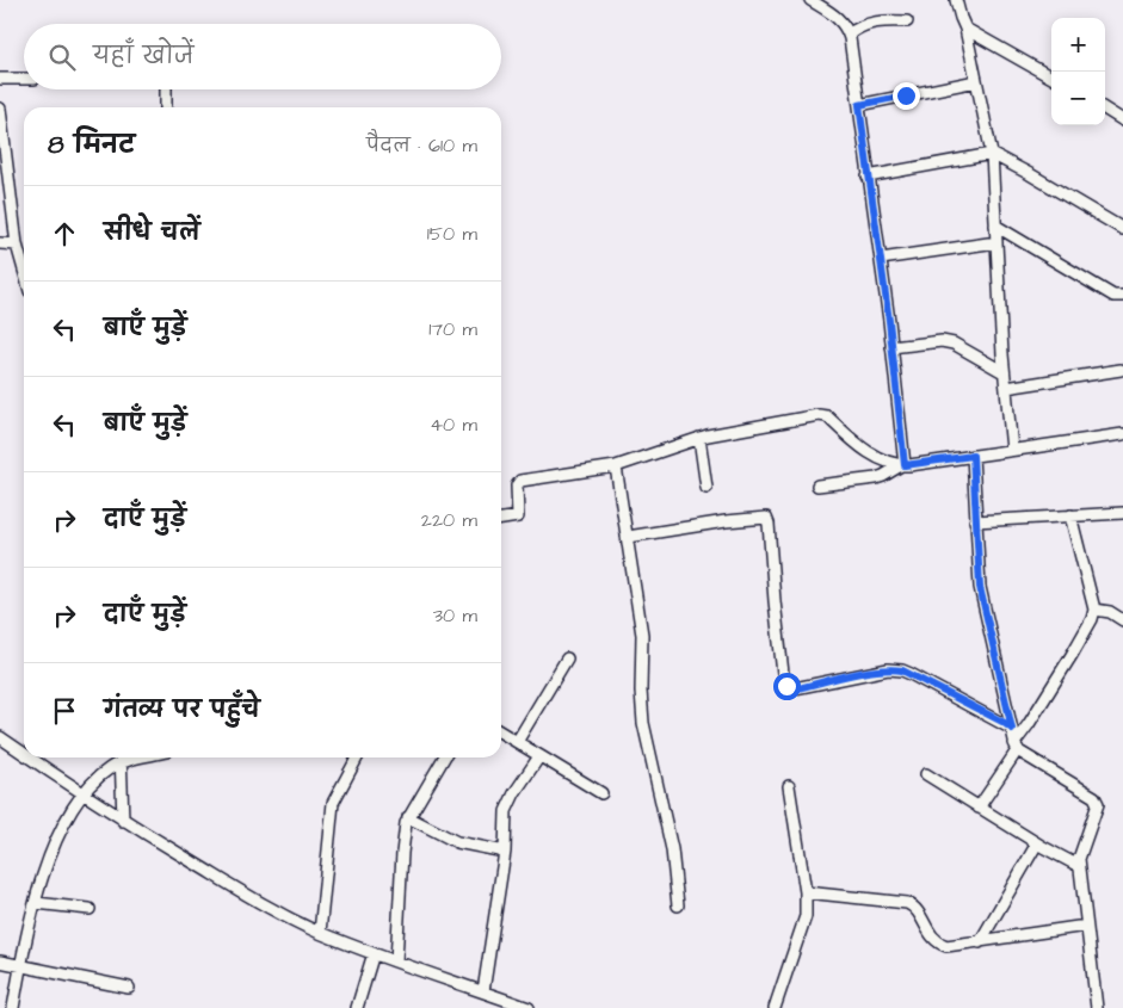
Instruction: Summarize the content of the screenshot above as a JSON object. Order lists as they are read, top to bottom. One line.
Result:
{"page":{"map_buttons":["+","−"],"search":"यहाँ खोजें","heading":["8 मिनट","पैदल · 610 m"],"list":[["सीधे चलें","150 m"],["बाएँ मुड़ें","170 m"],["बाएँ मुड़ें","40 m"],["दाएँ मुड़ें","220 m"],["दाएँ मुड़ें","30 m"],"गंतव्य पर पहुँचे"]}}
